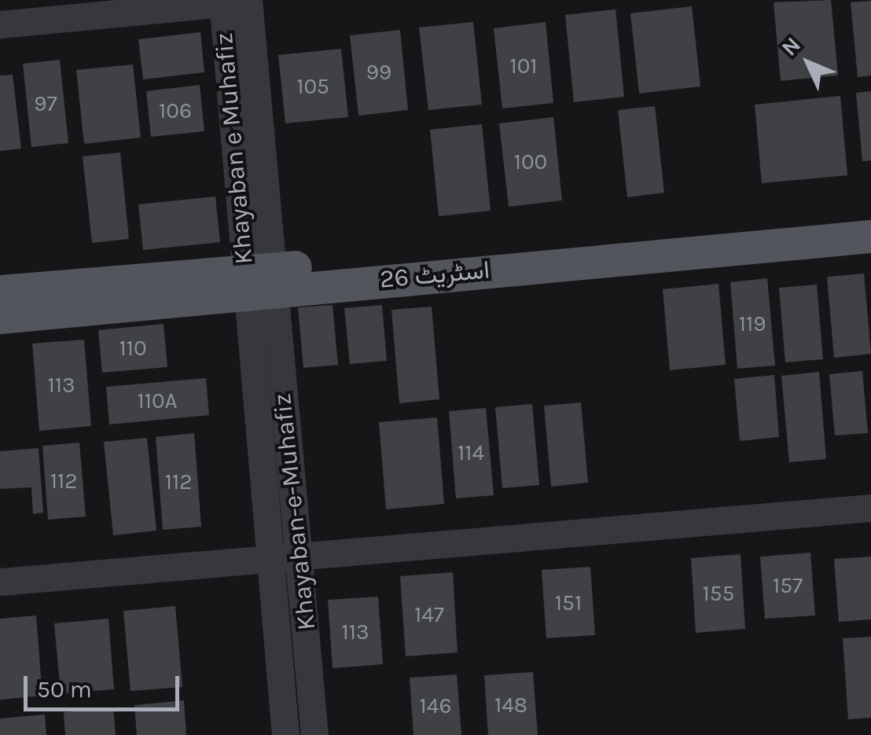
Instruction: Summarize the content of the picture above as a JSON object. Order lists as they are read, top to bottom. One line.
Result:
{"streets":{"main road":["اسٹریٹ 26"],"street":["Khayaban e Muhafiz","Khayaban-e-Muhafiz"]},"crossings":[["Khayaban e Muhafiz","اسٹریٹ 26"],["Khayaban e Muhafiz","Khayaban-e-Muhafiz"],["اسٹریٹ 26","Khayaban-e-Muhafiz"]],"house_numbers":["101","99","105","97","106","100","119","110","113","110A","114","112","112","157","155","151","147","113","148","146"],"scale_bar":"50 m","north":"top left"}
